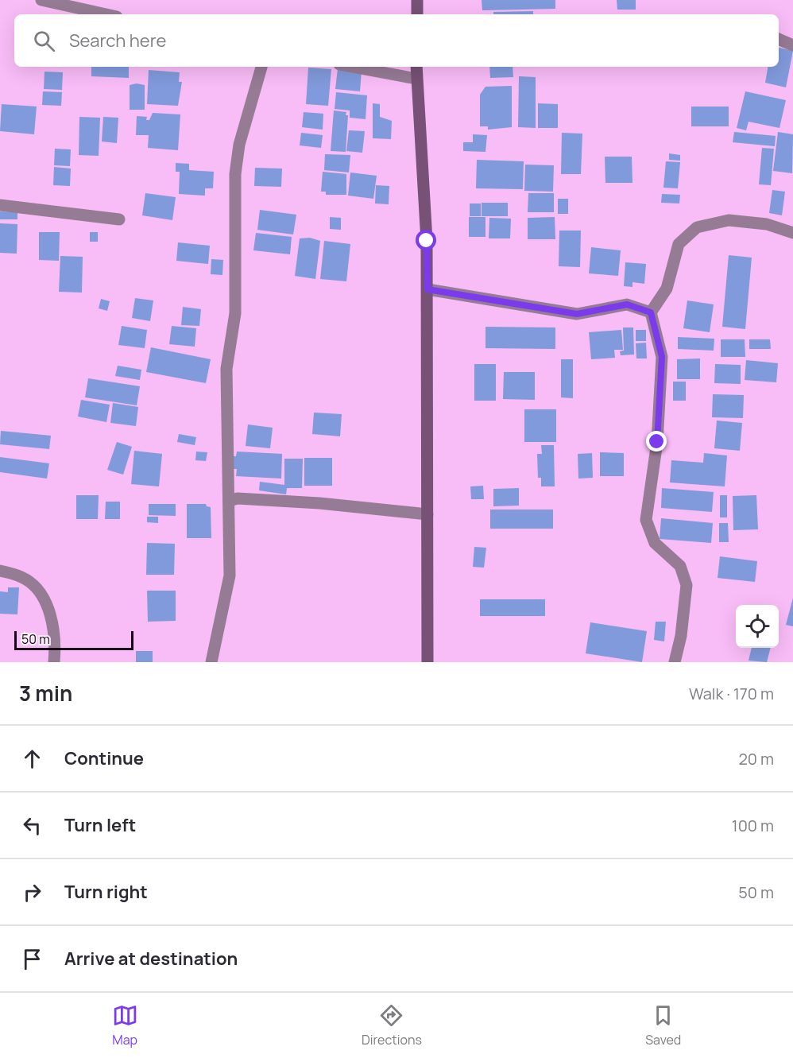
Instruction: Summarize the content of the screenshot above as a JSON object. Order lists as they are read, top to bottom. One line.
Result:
{"scale_bar":"50 m","page":{"search":"Search here","scale":"50 m","heading":["3 min","Walk · 170 m"],"list":[["Continue","20 m"],["Turn left","100 m"],["Turn right","50 m"],"Arrive at destination"],"nav":["Map","Directions","Saved"]}}
